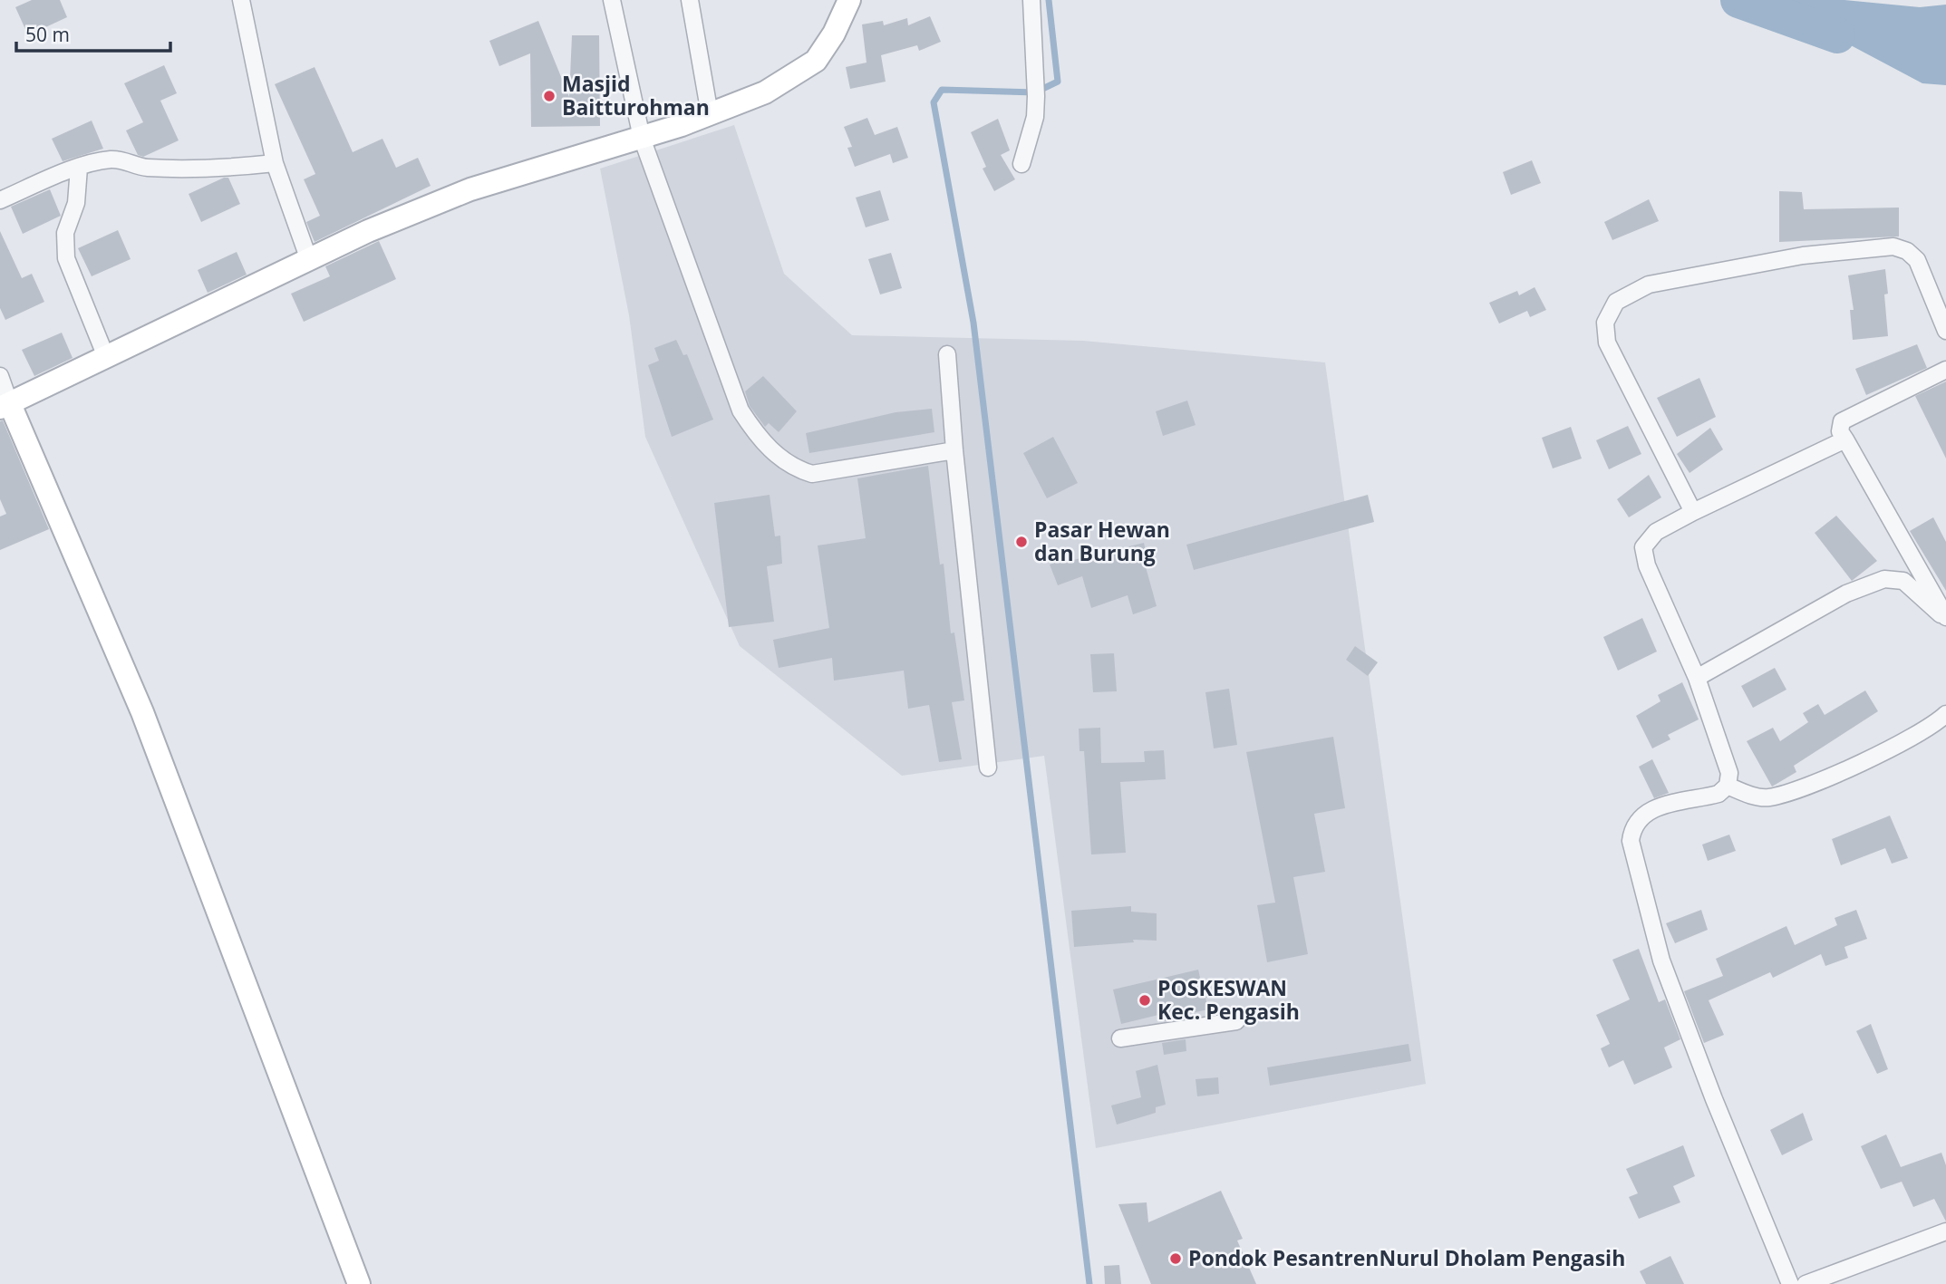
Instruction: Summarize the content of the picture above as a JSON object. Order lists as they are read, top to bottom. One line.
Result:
{"places":["Masjid Baitturohman","Pasar Hewan dan Burung","POSKESWAN Kec. Pengasih","Pondok PesantrenNurul Dholam Pengasih"],"scale_bar":"50 m"}
